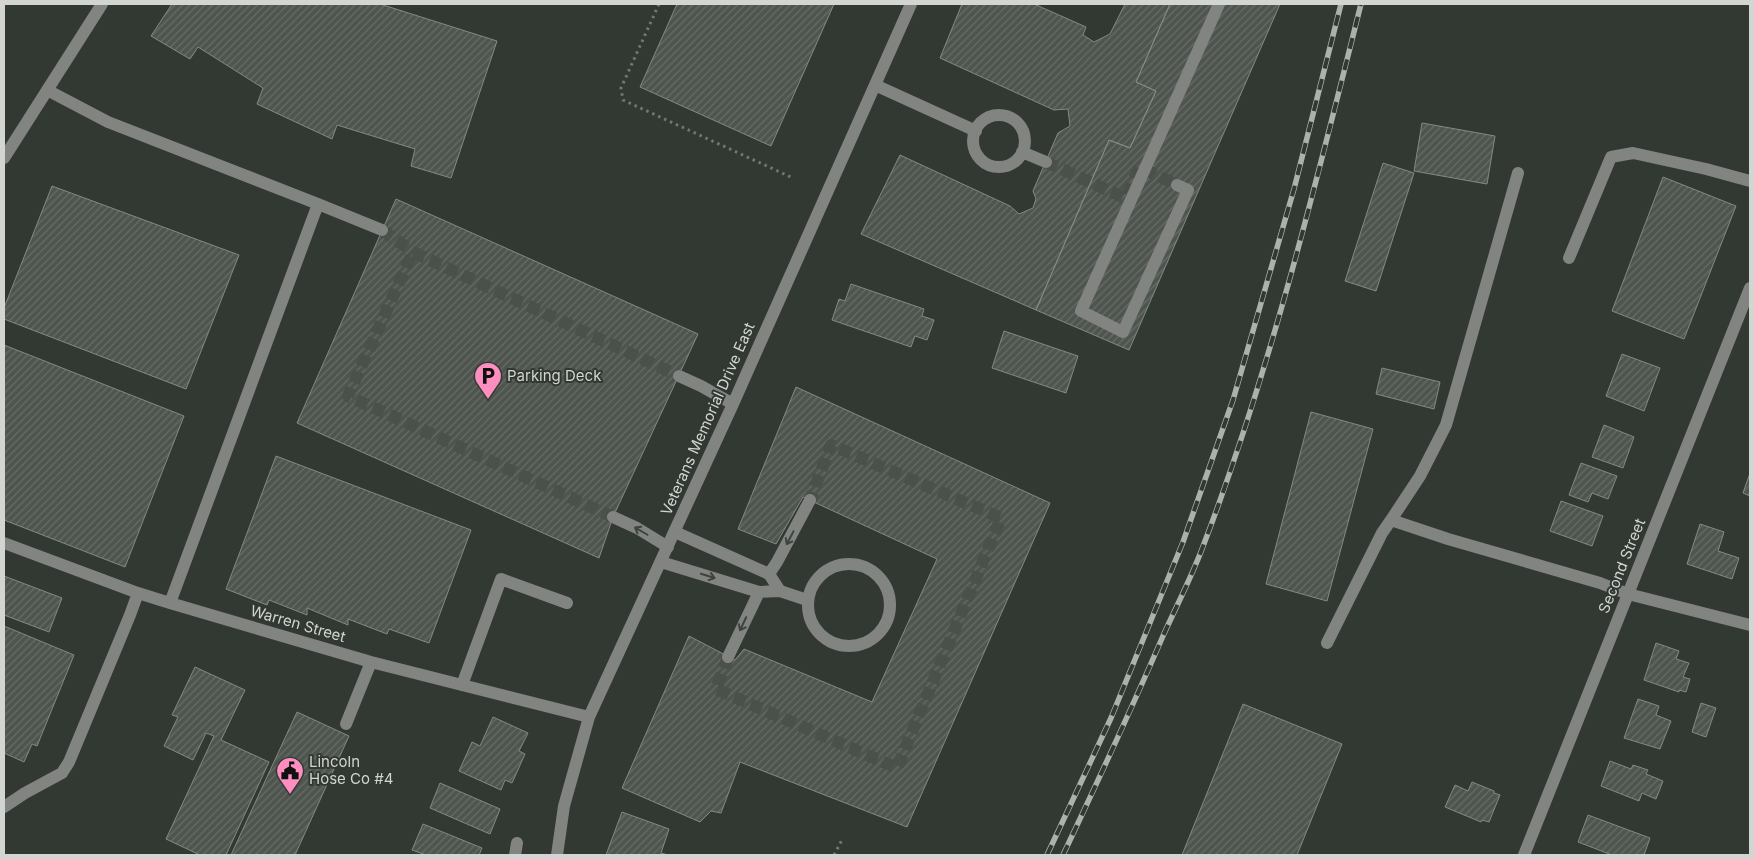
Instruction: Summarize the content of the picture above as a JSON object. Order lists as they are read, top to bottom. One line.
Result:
{"streets":{"street":["Veterans Memorial Drive East","Second Street","Warren Street"]},"crossings":[["Veterans Memorial Drive East","Warren Street"]],"places":{"parking":["Parking Deck"],"public building":["Lincoln Hose Co #4"]}}
